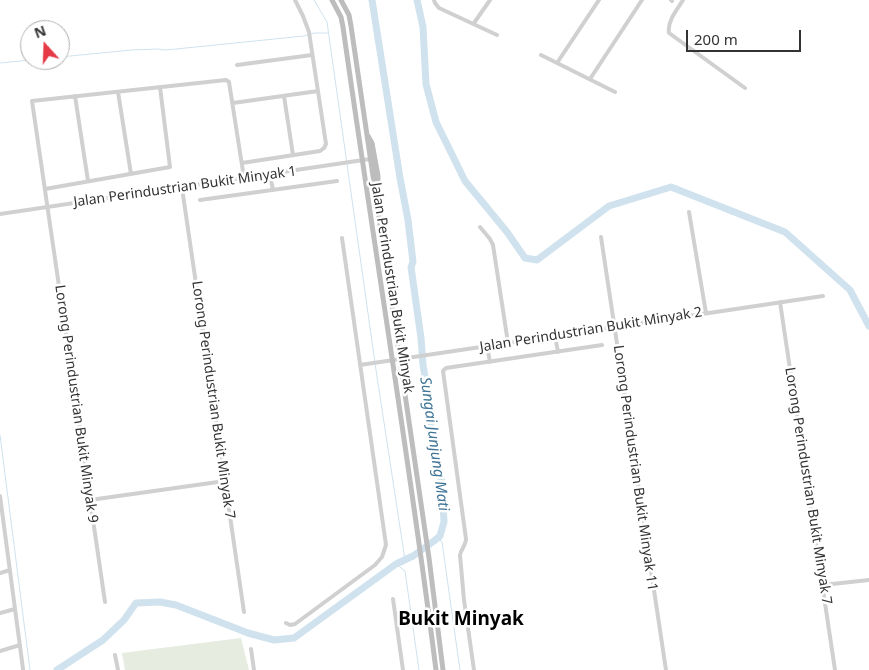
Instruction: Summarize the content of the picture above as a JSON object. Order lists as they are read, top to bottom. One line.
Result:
{"streets":{"main road":["Jalan Perindustrian Bukit Minyak"],"street":["Jalan Perindustrian Bukit Minyak 1","Jalan Perindustrian Bukit Minyak 2","Lorong Perindustrian Bukit Minyak 7","Lorong Perindustrian Bukit Minyak 9","Lorong Perindustrian Bukit Minyak 11"]},"crossings":[["Jalan Perindustrian Bukit Minyak 1","Jalan Perindustrian Bukit Minyak"],["Jalan Perindustrian Bukit Minyak 1","Lorong Perindustrian Bukit Minyak 7"],["Jalan Perindustrian Bukit Minyak 1","Lorong Perindustrian Bukit Minyak 9"],["Jalan Perindustrian Bukit Minyak","Jalan Perindustrian Bukit Minyak 2"],["Jalan Perindustrian Bukit Minyak 2","Lorong Perindustrian Bukit Minyak 7"],["Jalan Perindustrian Bukit Minyak 2","Lorong Perindustrian Bukit Minyak 11"]],"districts":["Bukit Minyak"],"water":["Sungai Junjung Mati"],"scale_bar":"200 m","north":"top"}
